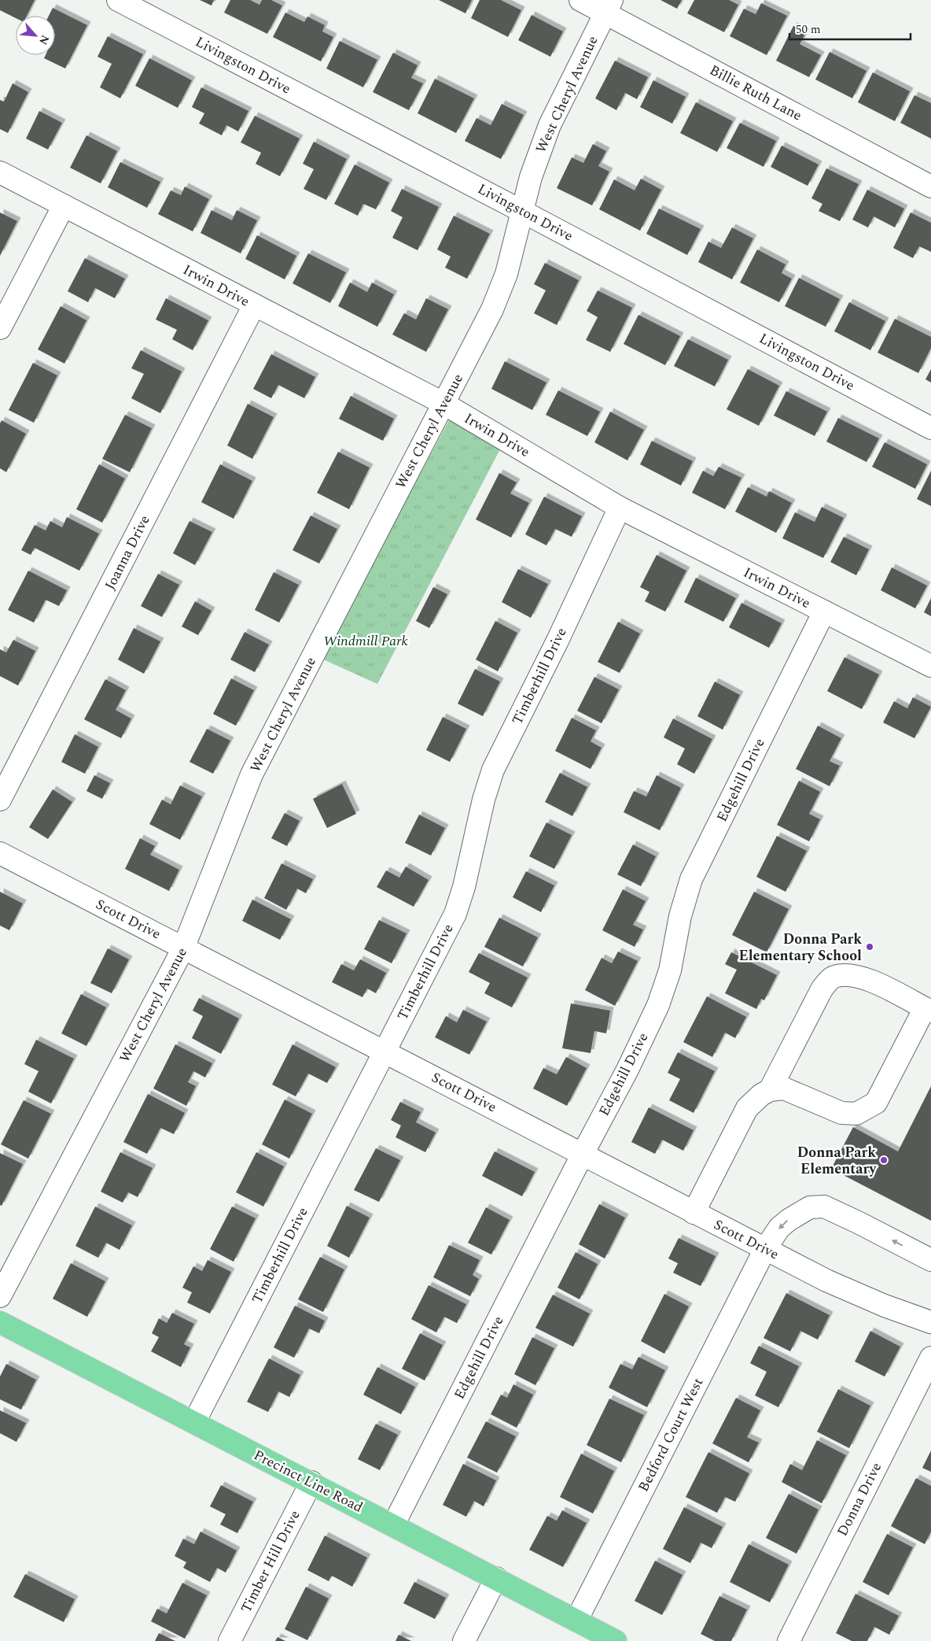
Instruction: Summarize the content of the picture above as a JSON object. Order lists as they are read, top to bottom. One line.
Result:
{"streets":{"main road":["Precinct Line Road"],"street":["Livingston Drive","Billie Ruth Lane","West Cheryl Avenue","Irwin Drive","Joanna Drive","Timberhill Drive","Edgehill Drive","Scott Drive","Bedford Court West","Donna Drive","Timber Hill Drive"]},"crossings":[["Livingston Drive","West Cheryl Avenue"],["Billie Ruth Lane","West Cheryl Avenue"],["West Cheryl Avenue","Irwin Drive"],["West Cheryl Avenue","Scott Drive"],["Irwin Drive","Joanna Drive"],["Irwin Drive","Timberhill Drive"],["Irwin Drive","Edgehill Drive"],["Timberhill Drive","Scott Drive"],["Timberhill Drive","Precinct Line Road"],["Edgehill Drive","Scott Drive"],["Edgehill Drive","Precinct Line Road"],["Scott Drive","Bedford Court West"],["Bedford Court West","Precinct Line Road"],["Precinct Line Road","Timber Hill Drive"]],"parks":["Windmill Park"],"places":["Donna Park Elementary School","Donna Park Elementary"],"scale_bar":"50 m","north":"bottom right"}
